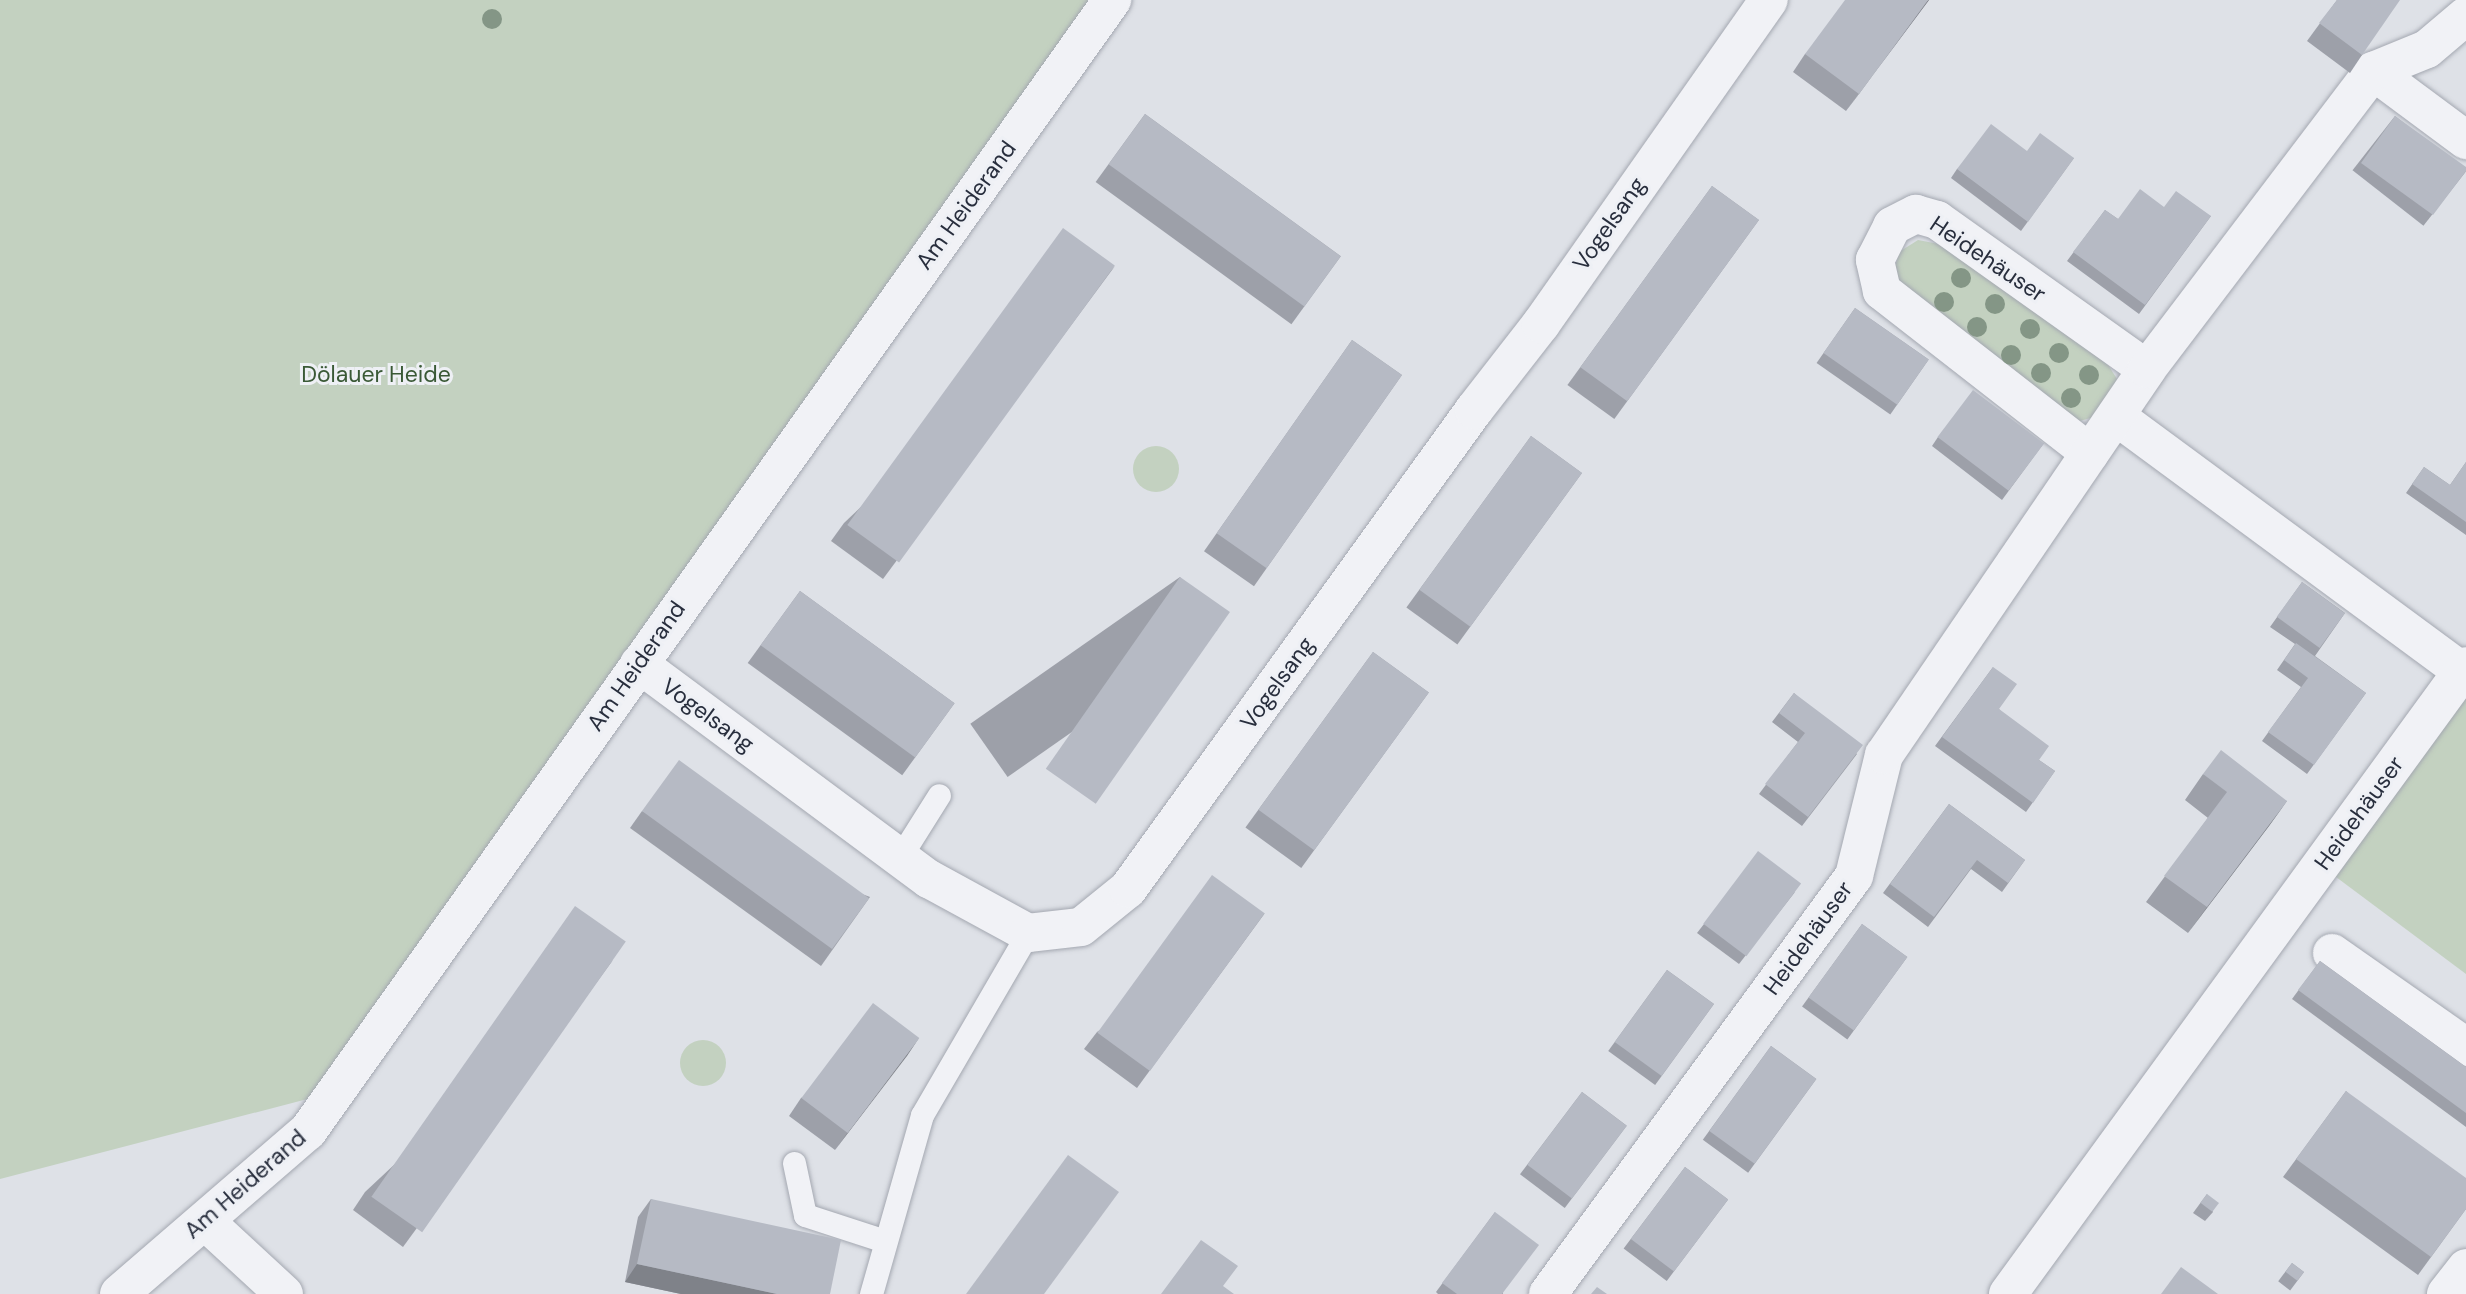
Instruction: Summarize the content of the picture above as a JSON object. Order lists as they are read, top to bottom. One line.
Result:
{"streets":{"street":["Am Heiderand","Vogelsang","Heidehäuser"]},"crossings":[["Am Heiderand","Vogelsang"]],"parks":["Dölauer Heide"]}
